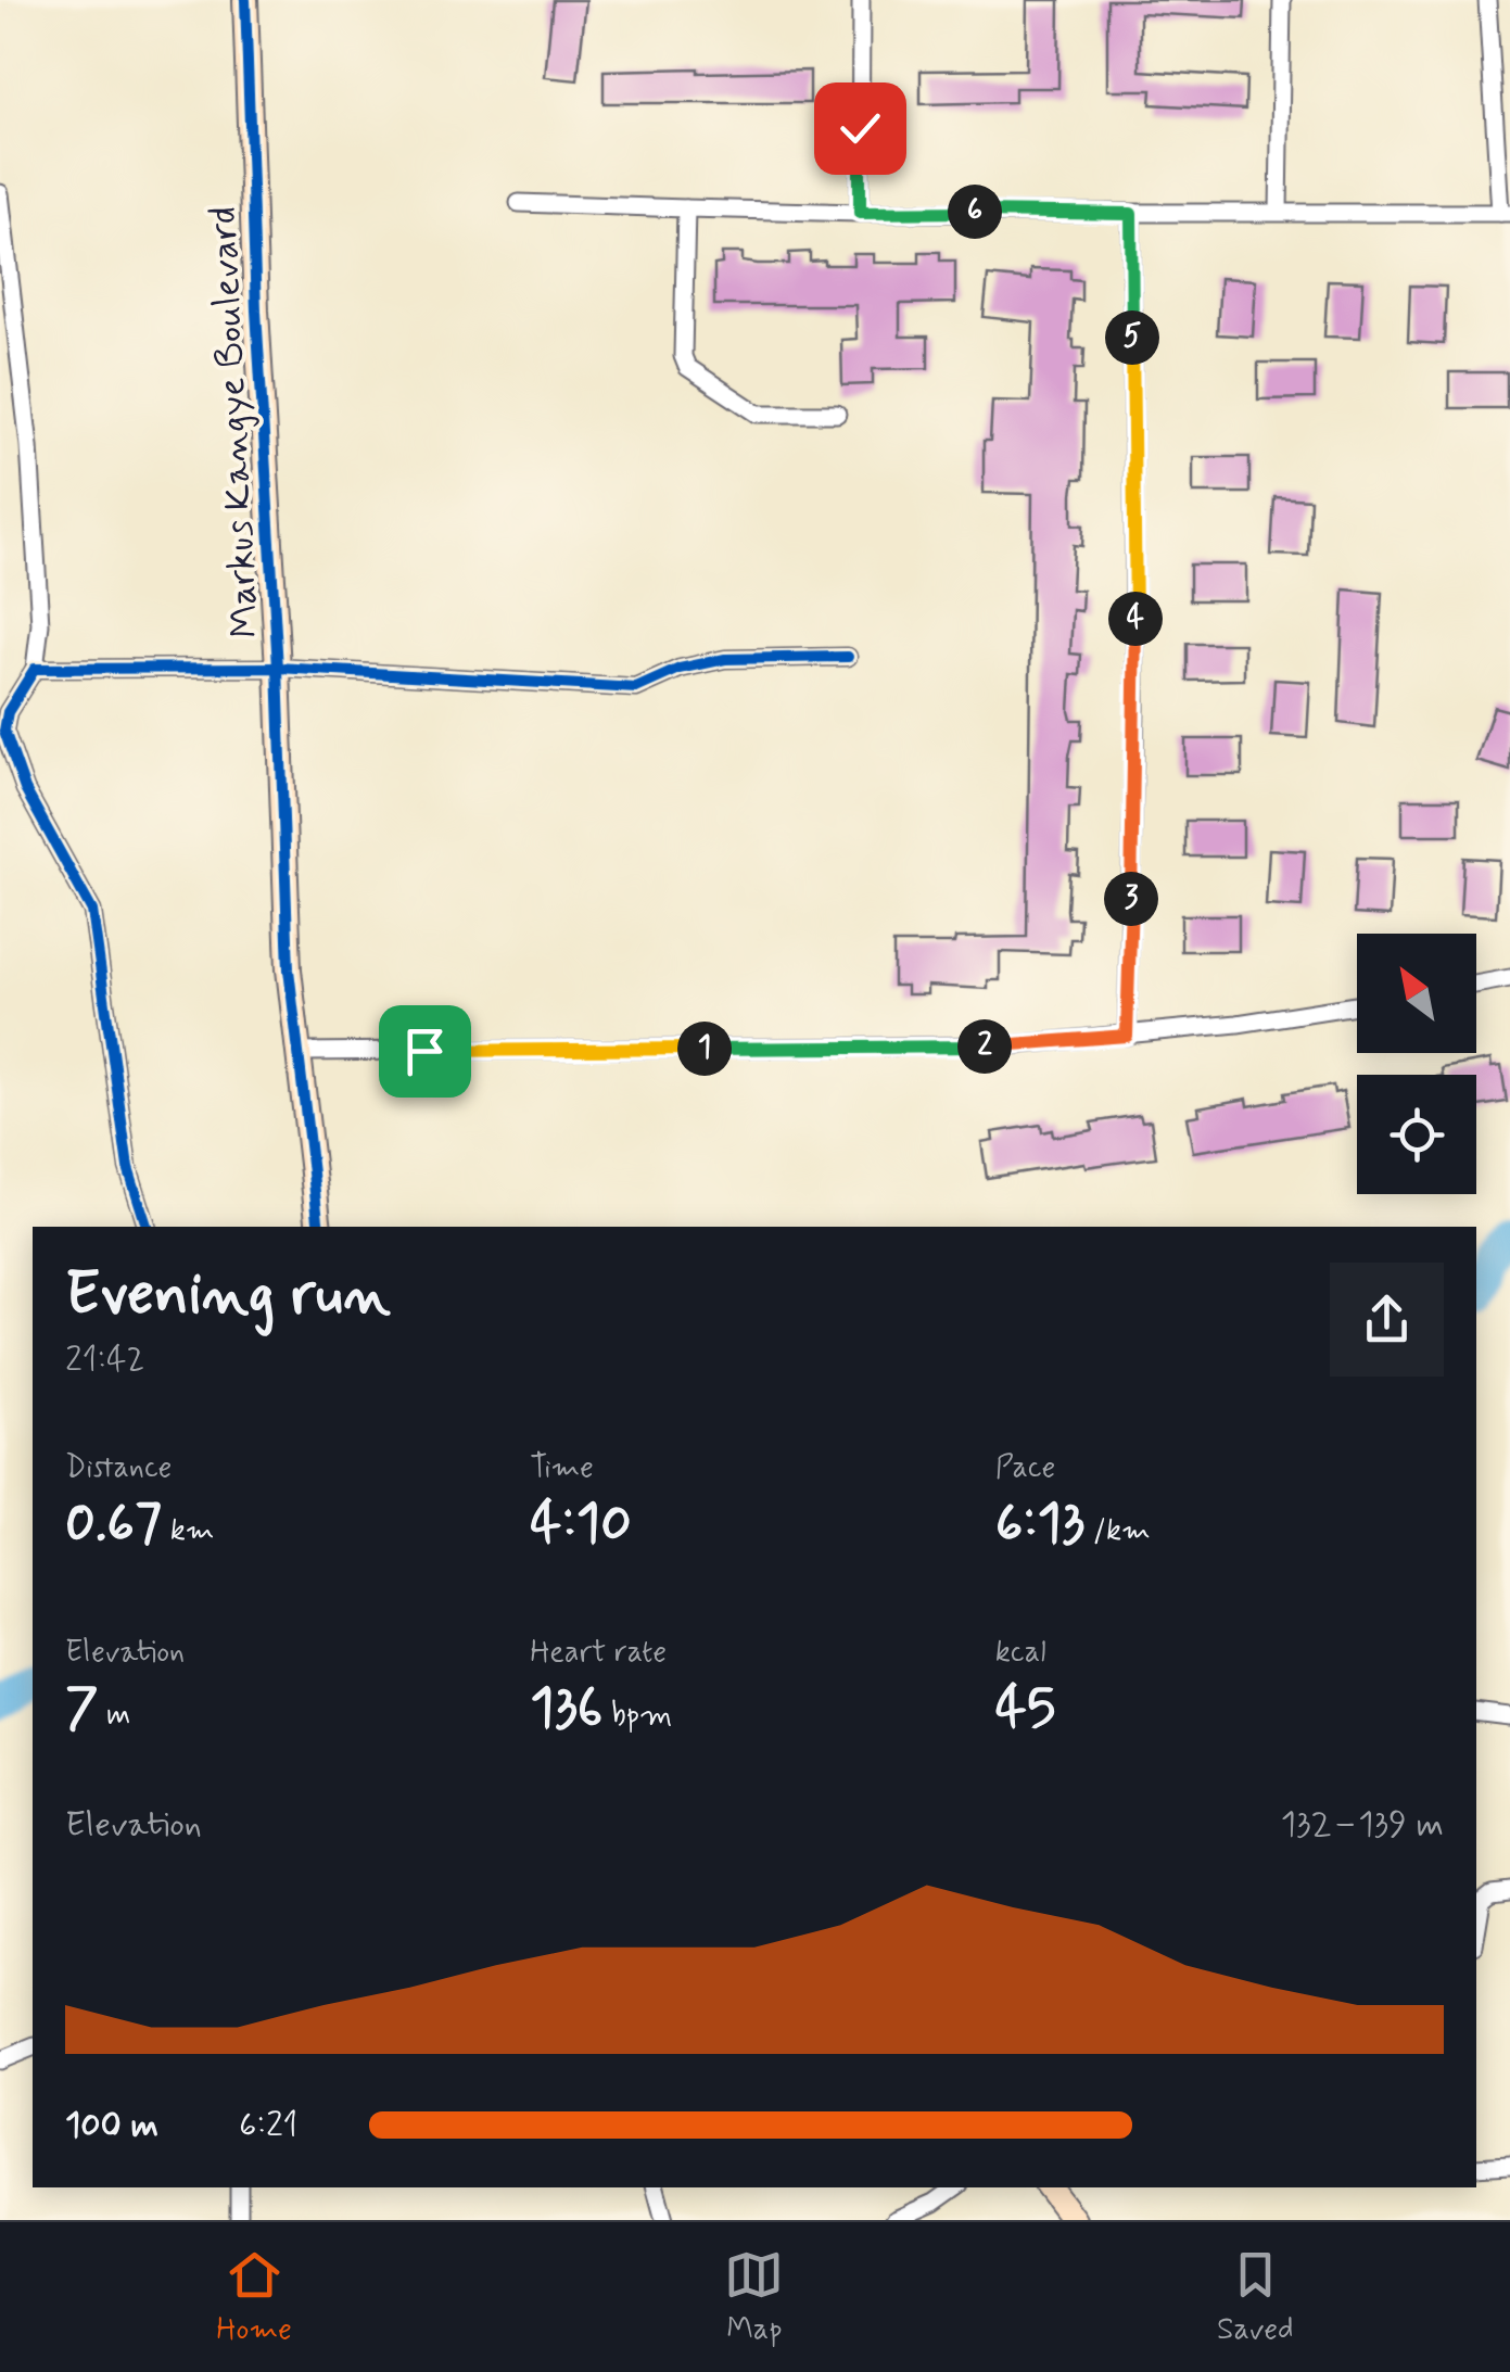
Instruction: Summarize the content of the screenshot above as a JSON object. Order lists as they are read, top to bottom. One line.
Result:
{"streets":{"street":["Markus Kangye Boulevard"]},"north":"top left","page":{"pins":["6","5","4","3","2","1"],"heading":["Evening run","21:42"],"stats":[["Distance","0.67 km"],["Time","4:10"],["Pace","6:13 /km"],["Elevation","7 m"],["Heart rate","136 bpm"],["kcal","45"]],"chart":["Elevation","132–139 m"],"list":[{"name":"100 m","note":"6:21"}],"tabs":["Home","Map","Saved"]}}
